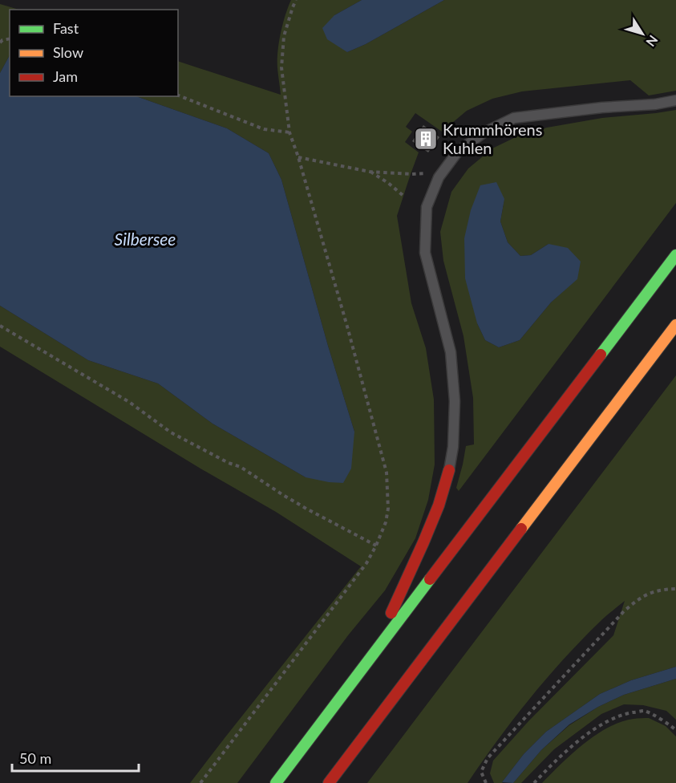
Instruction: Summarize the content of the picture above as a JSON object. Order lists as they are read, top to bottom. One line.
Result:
{"water":["Silbersee"],"places":{"building":["Krummhörens Kuhlen"]},"legend":["Fast","Slow","Jam"],"scale_bar":"50 m","north":"bottom right"}
